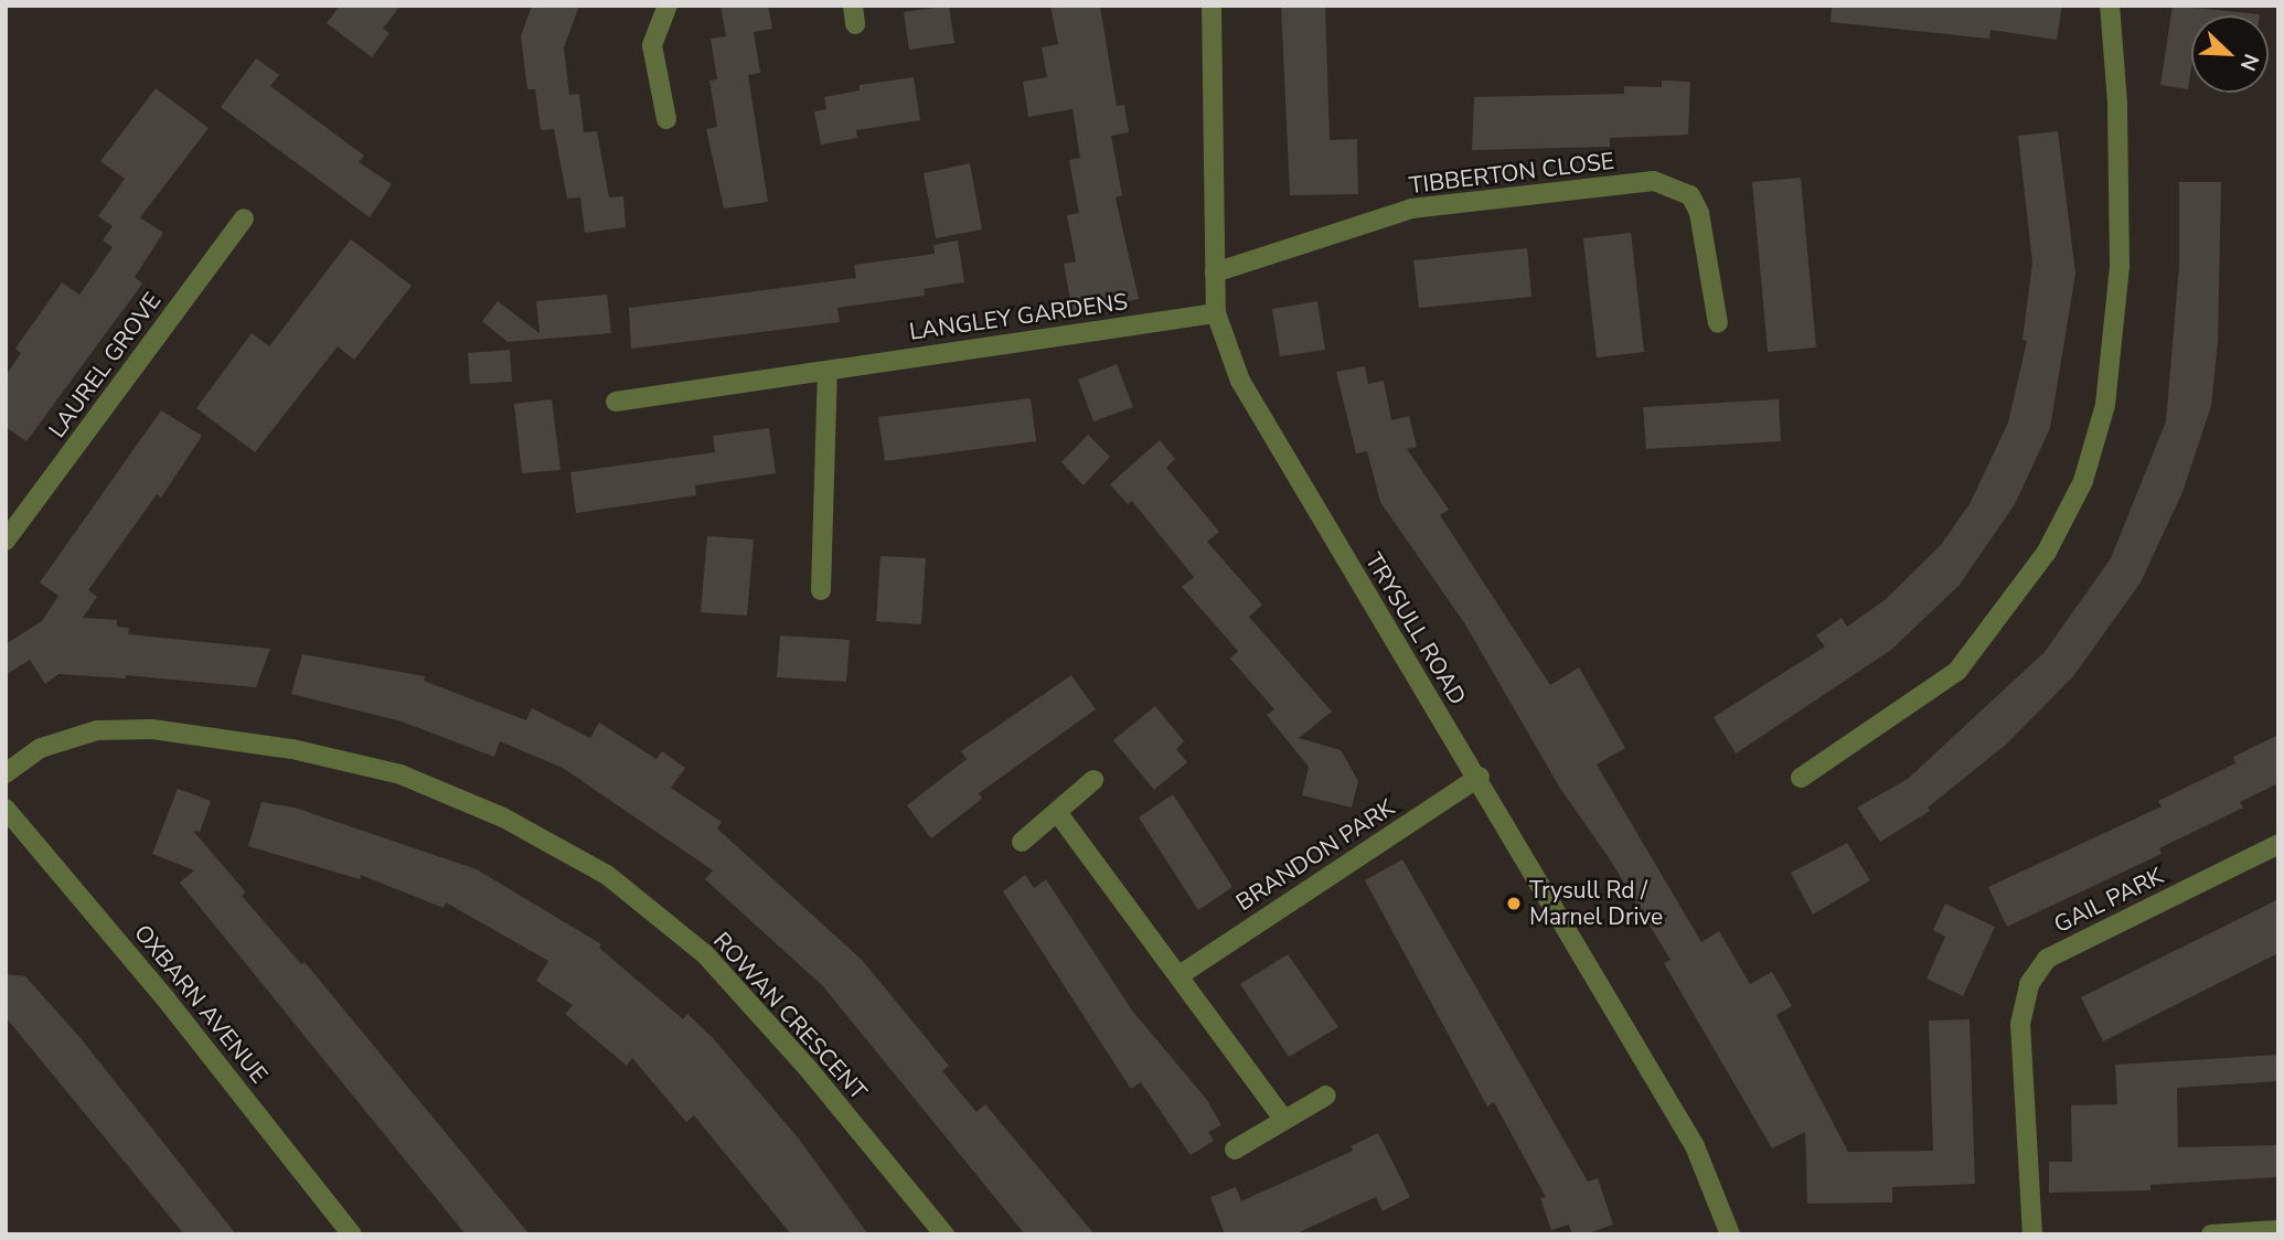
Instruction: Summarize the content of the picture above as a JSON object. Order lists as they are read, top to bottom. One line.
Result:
{"streets":{"street":["TIBBERTON CLOSE","LANGLEY GARDENS","LAUREL GROVE","TRYSULL ROAD","BRANDON PARK","GAIL PARK","OXBARN AVENUE","ROWAN CRESCENT"]},"crossings":[["TIBBERTON CLOSE","TRYSULL ROAD"],["LANGLEY GARDENS","TRYSULL ROAD"],["TRYSULL ROAD","BRANDON PARK"]],"places":["Trysull Rd / Marnel Drive"],"north":"bottom right"}
